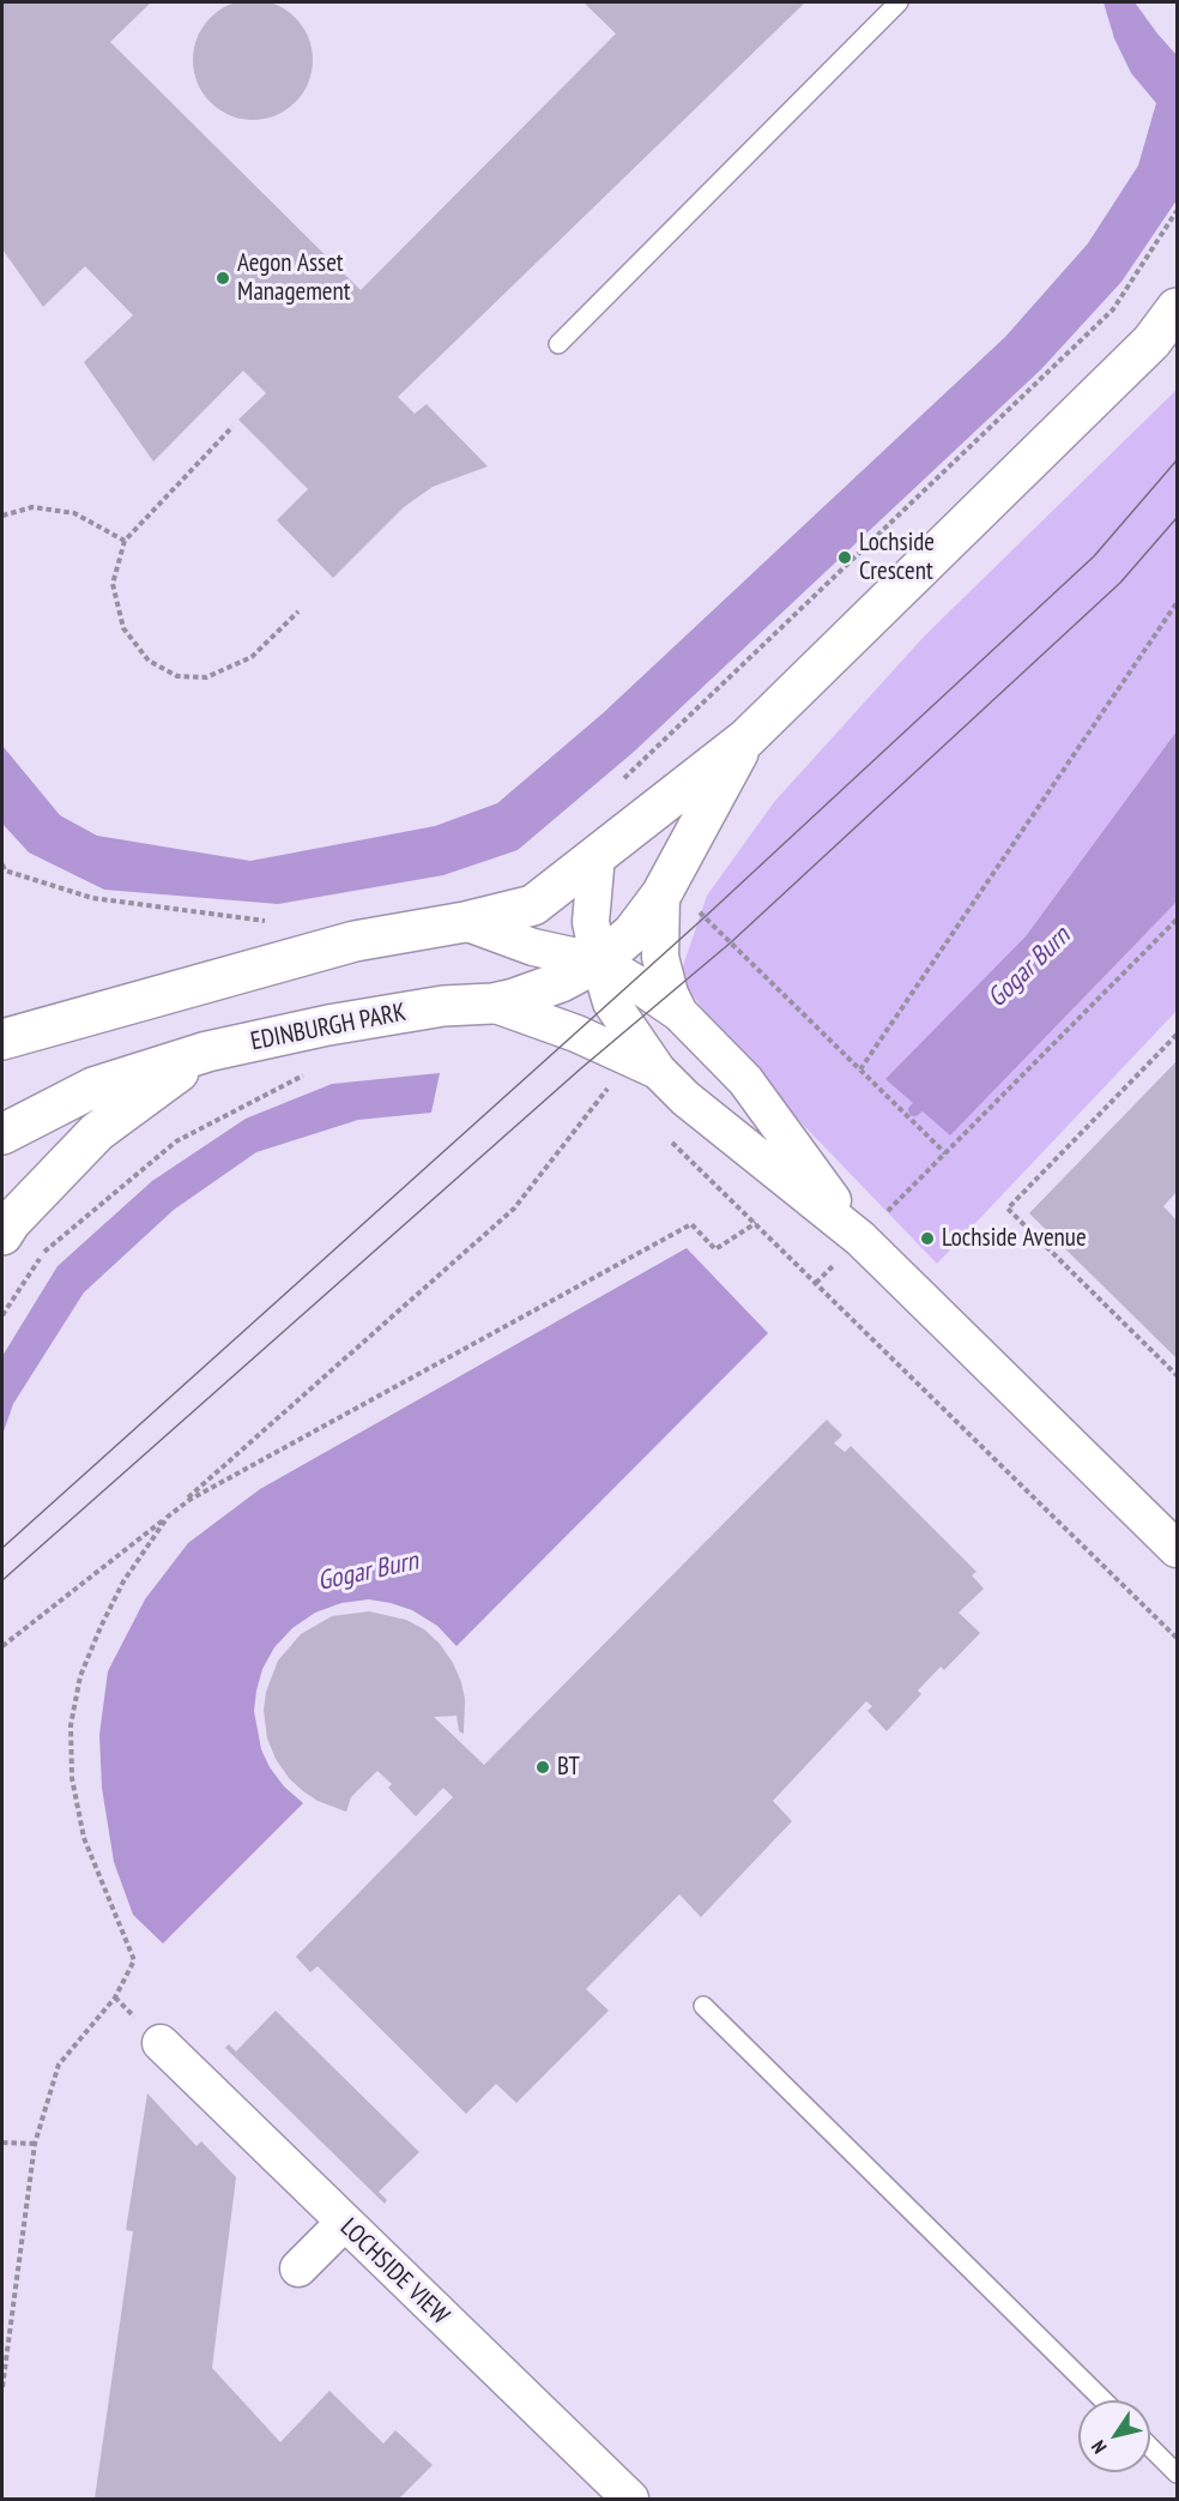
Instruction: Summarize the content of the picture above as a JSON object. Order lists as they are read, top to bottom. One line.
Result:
{"streets":{"street":["EDINBURGH PARK","LOCHSIDE VIEW"]},"water":["Gogar Burn"],"places":["Aegon Asset Management","Lochside Crescent","Lochside Avenue","BT"],"north":"bottom left"}
